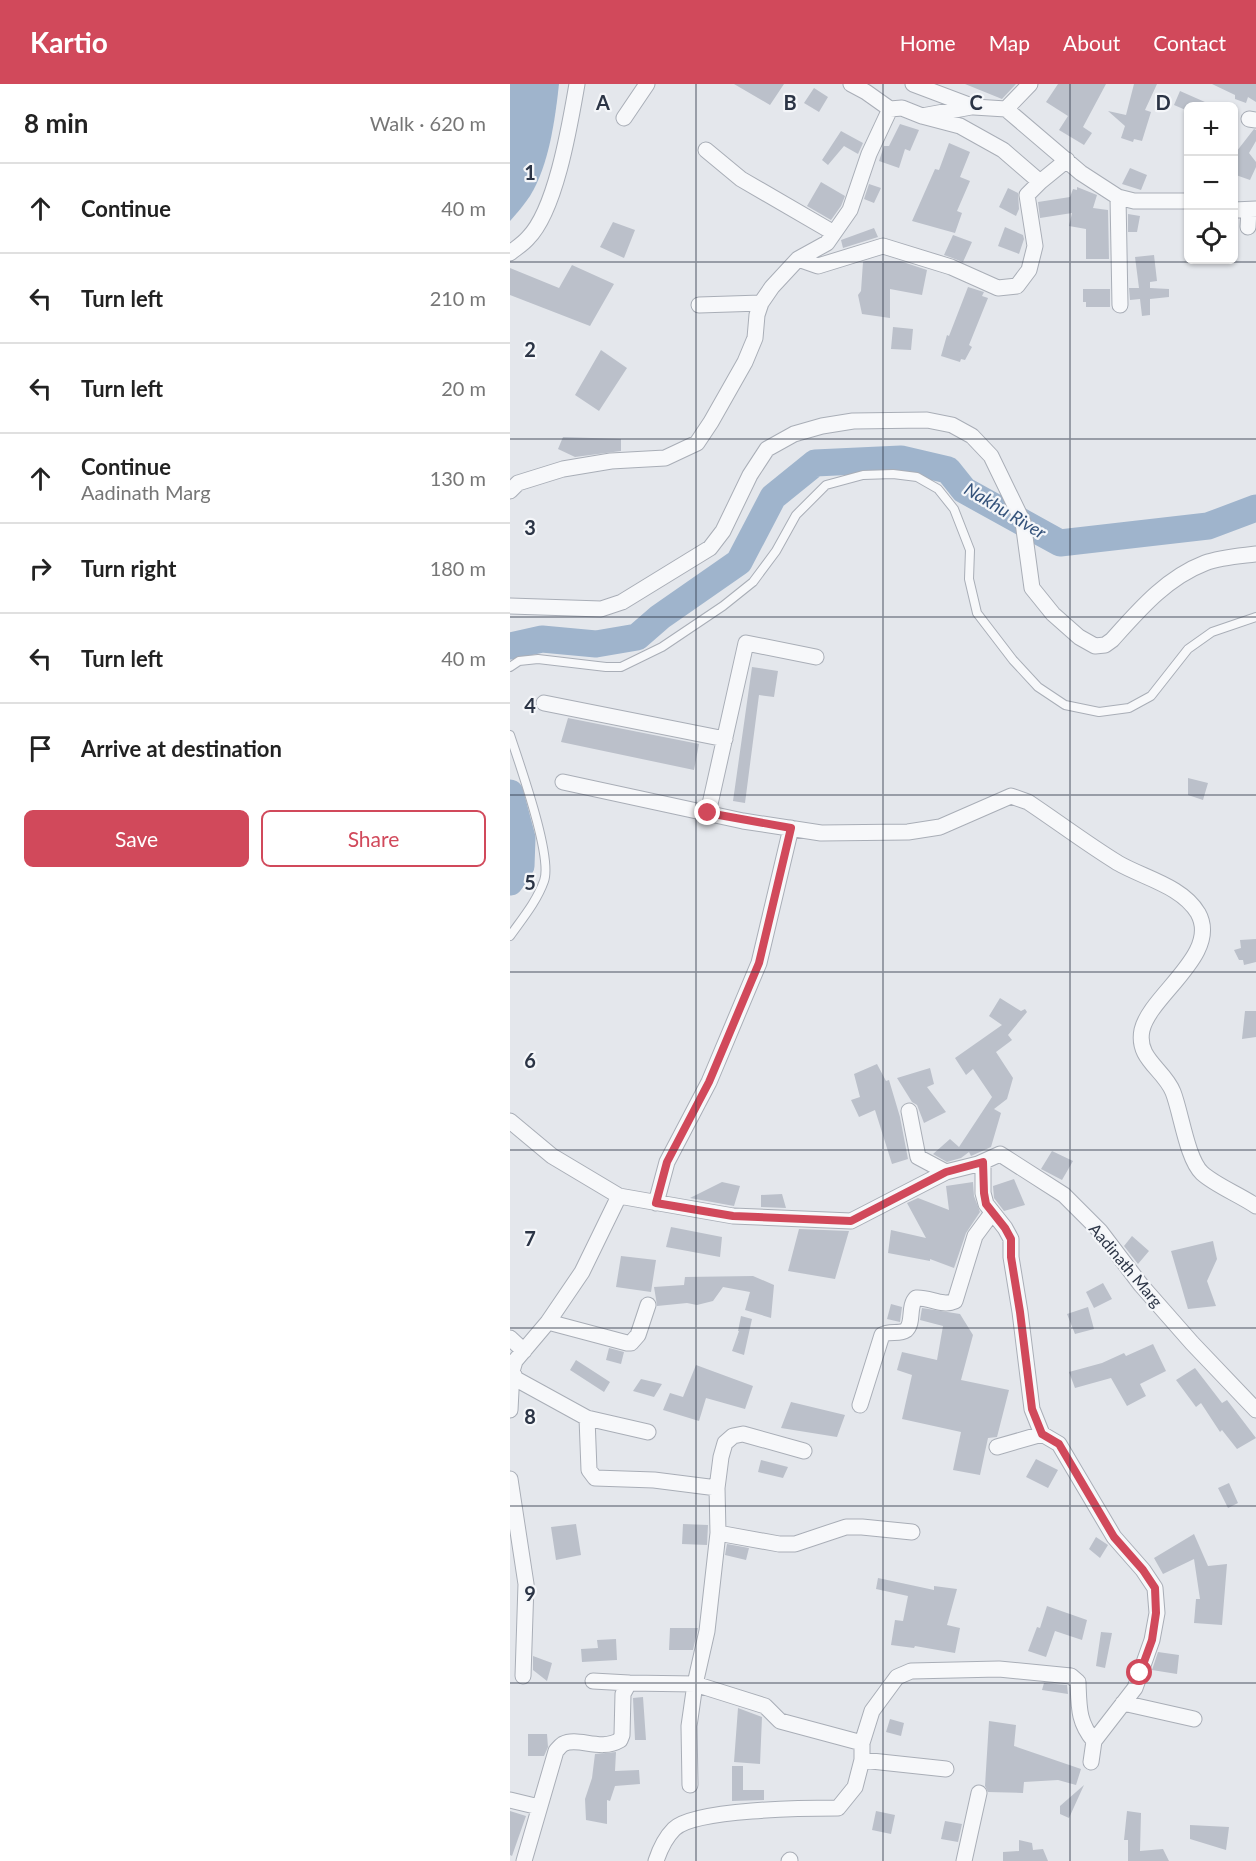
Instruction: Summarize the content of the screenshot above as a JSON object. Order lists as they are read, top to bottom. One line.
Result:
{"streets":{"street":["Aadinath Marg"]},"water":["Nakhu River"],"page":{"header":"Kartio","nav":["Home","Map","About","Contact"],"heading":["8 min","Walk · 620 m"],"map_buttons":["+","−"],"list":[["Continue","40 m"],["Turn left","210 m"],["Turn left","20 m"],["Continue","Aadinath Marg","130 m"],["Turn right","180 m"],["Turn left","40 m"],"Arrive at destination"],"buttons":["Save","Share"]},"grid":{"columns":["A","B","C","D"],"rows":["1","2","3","4","5","6","7","8","9"]}}
